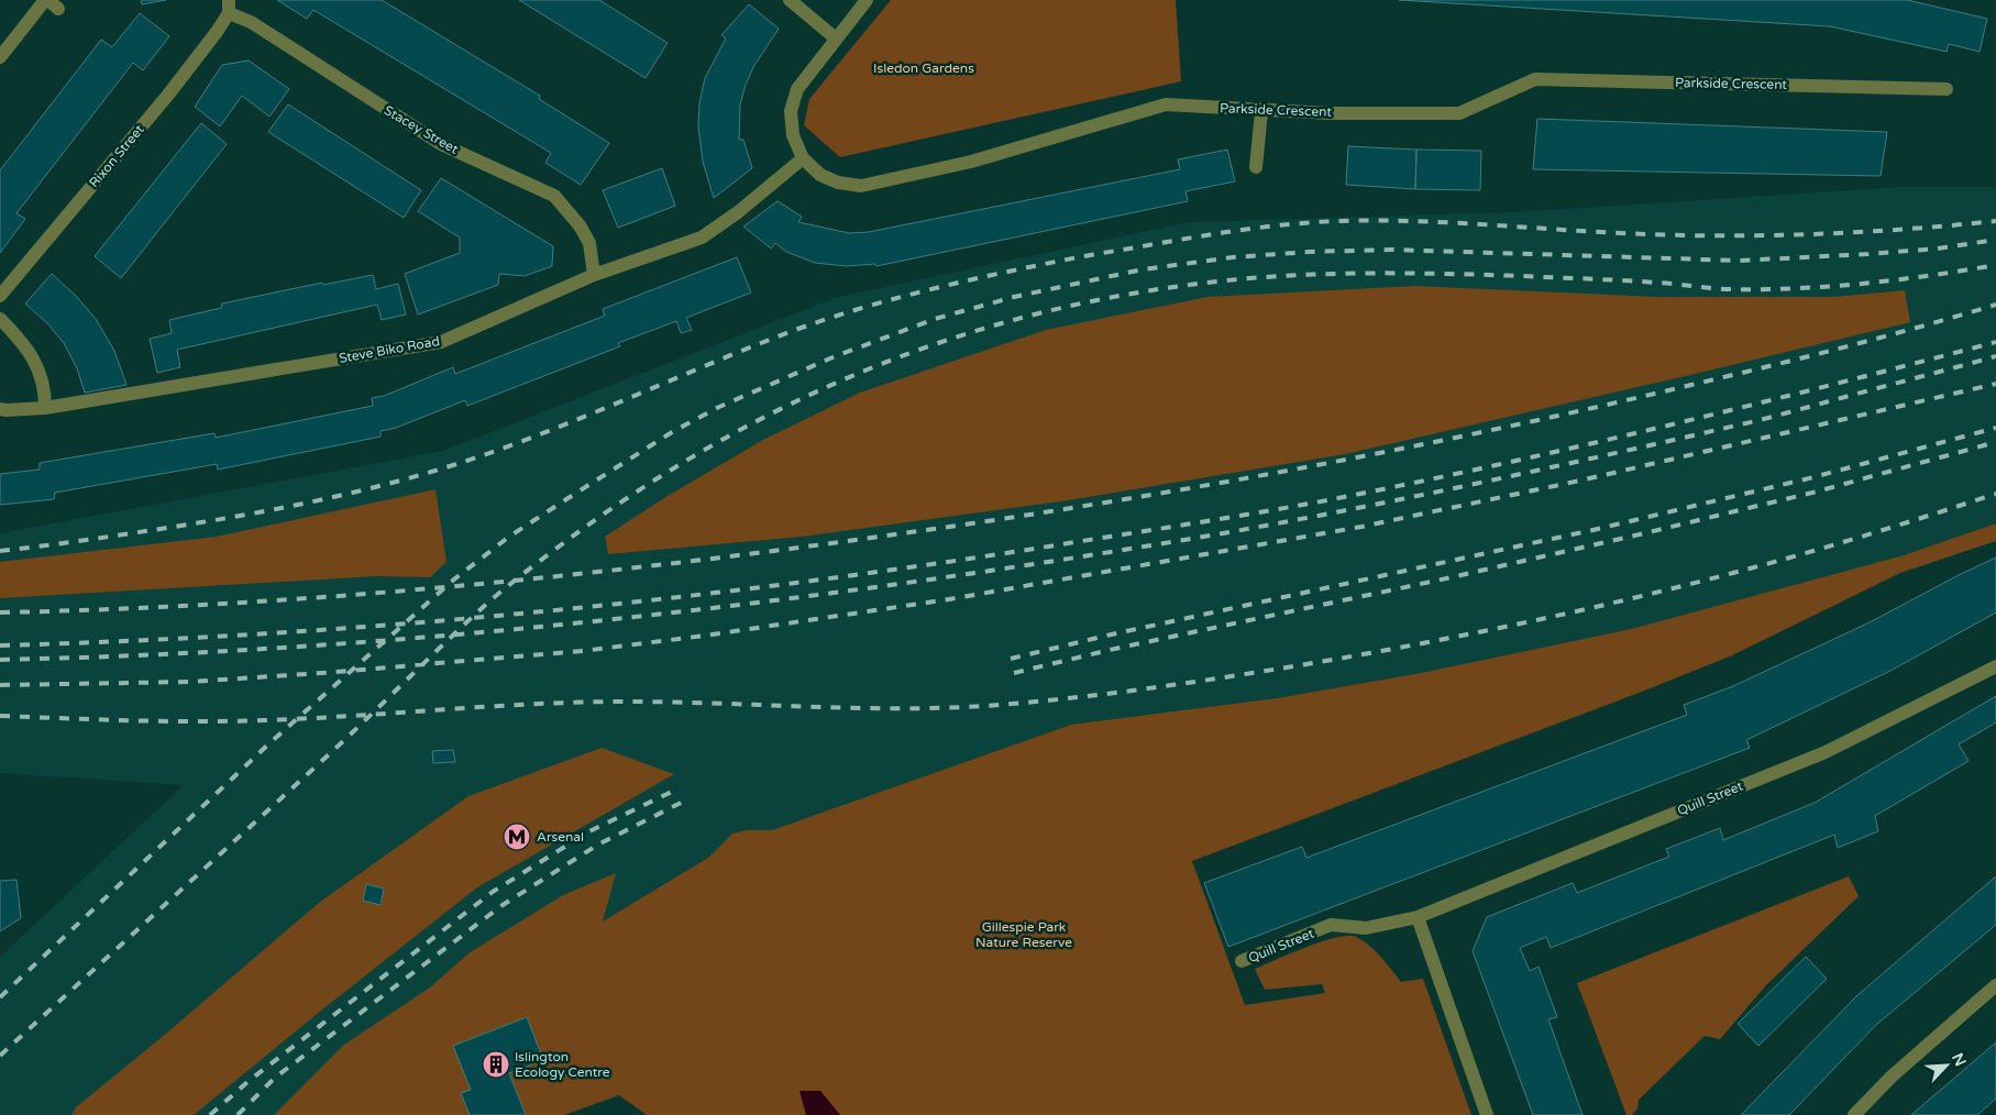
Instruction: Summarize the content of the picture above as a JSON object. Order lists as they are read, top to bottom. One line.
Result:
{"streets":{"street":["Parkside Crescent","Stacey Street","Rixon Street","Steve Biko Road","Quill Street"]},"crossings":[["Parkside Crescent","Steve Biko Road"],["Stacey Street","Rixon Street"],["Stacey Street","Steve Biko Road"]],"parks":["Isledon Gardens","Gillespie Park Nature Reserve"],"places":{"metro station":["Arsenal"],"building":["Islington Ecology Centre"]},"north":"top right"}
